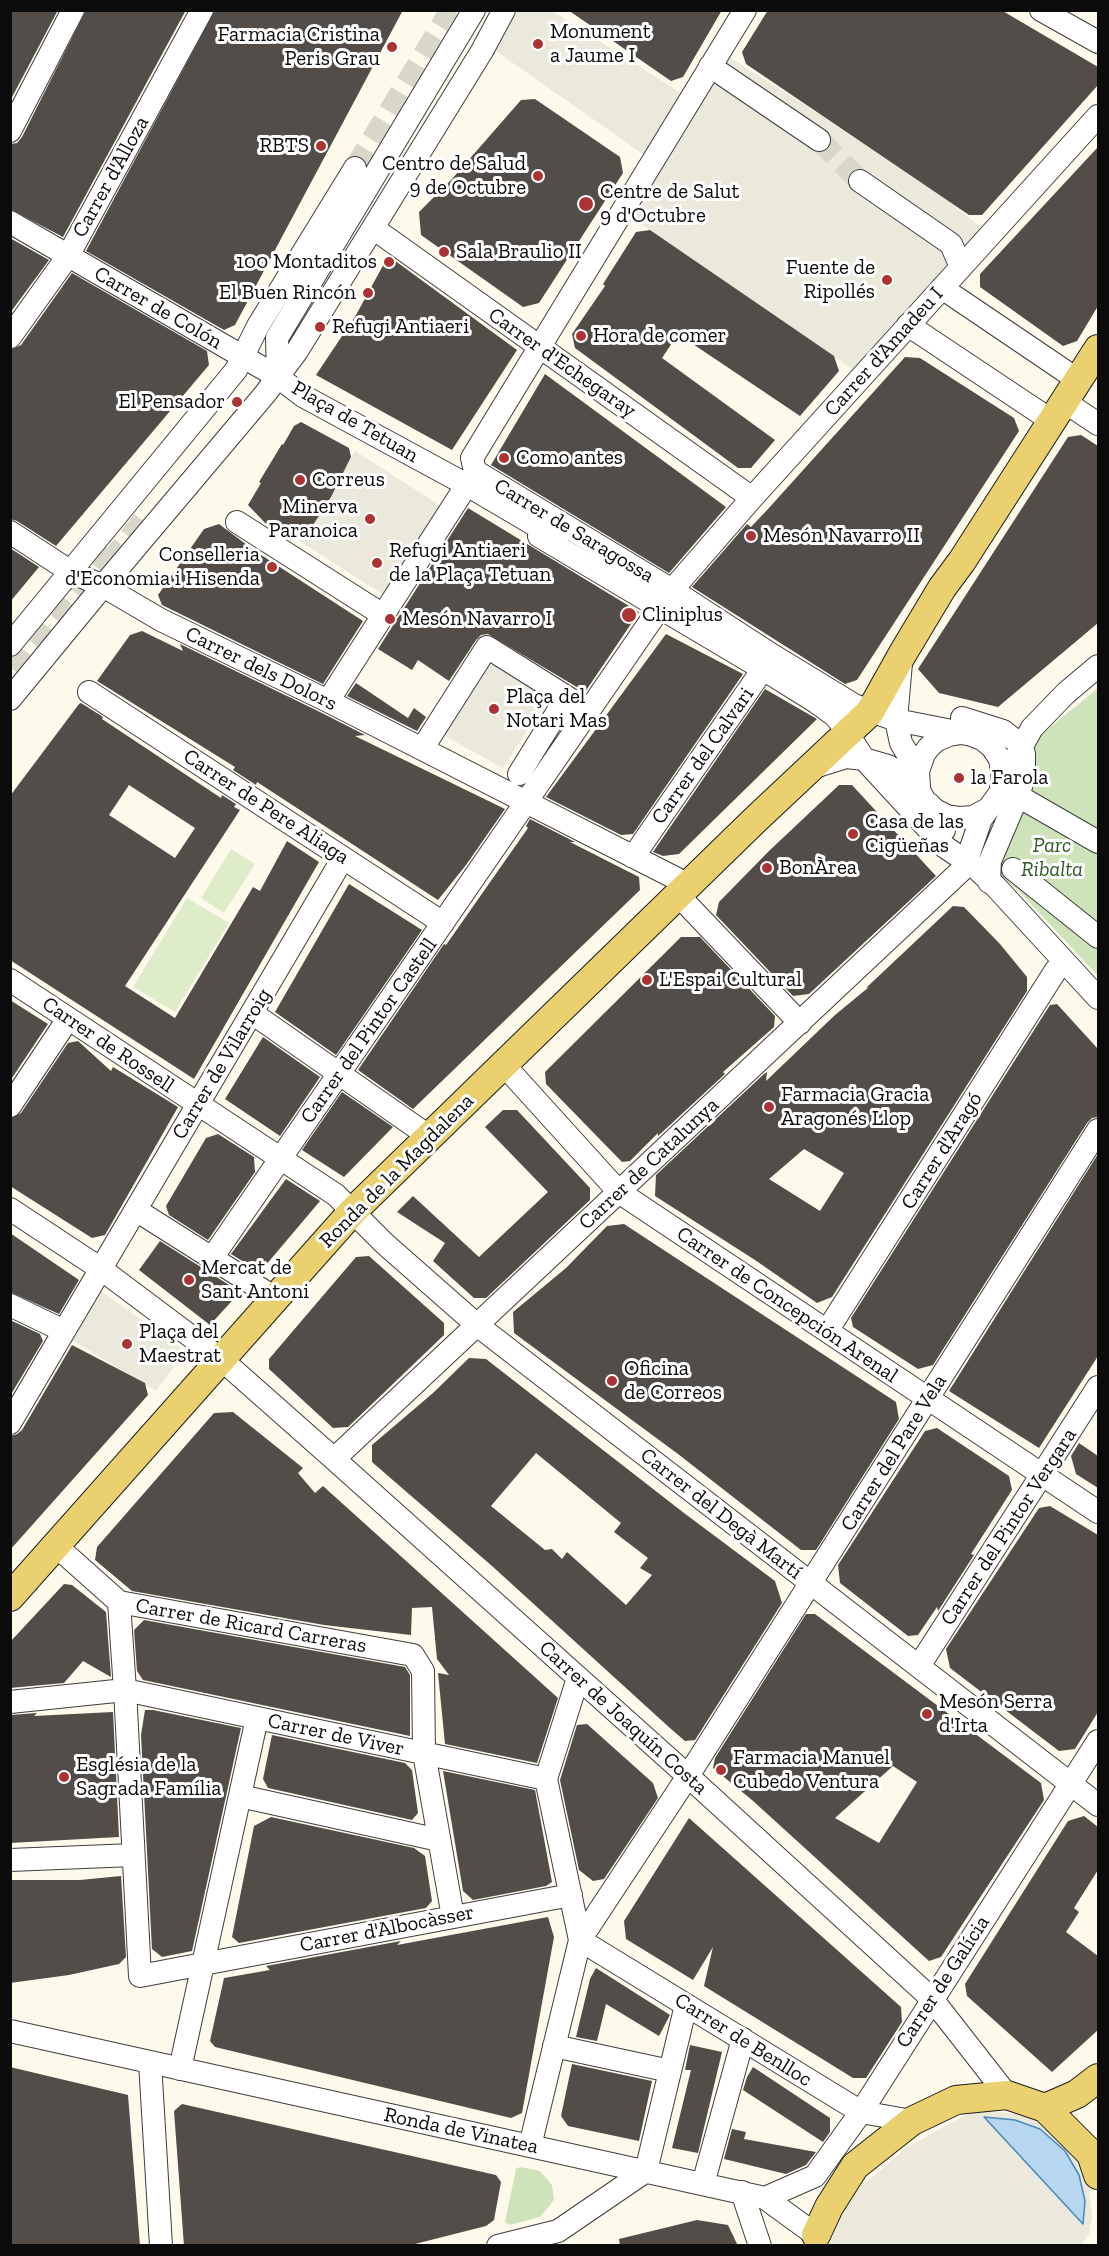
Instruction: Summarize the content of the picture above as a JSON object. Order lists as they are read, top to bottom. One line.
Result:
{"streets":{"main road":["Ronda de la Magdalena"],"street":["Carrer d'Alloza","Carrer de Colón","Carrer d'Amadeu I","Carrer d'Echegaray","Plaça de Tetuan","Carrer de Saragossa","Carrer dels Dolors","Carrer del Calvari","Carrer de Pere Aliaga","Carrer del Pintor Castell","Carrer de Rossell","Carrer de Vilarroig","Carrer d'Aragó","Carrer de Catalunya","Carrer de Concepción Arenal","Carrer del Pare Vela","Carrer del Degà Martí","Carrer del Pintor Vergara","Carrer de Ricard Carreras","Carrer de Joaquín Costa","Carrer de Viver","Carrer d'Albocàsser","Carrer de Galícia","Carrer de Benlloc","Ronda de Vinatea"]},"crossings":[["Carrer d'Alloza","Carrer de Colón"],["Carrer de Colón","Plaça de Tetuan"],["Carrer d'Amadeu I","Carrer d'Echegaray"],["Carrer d'Amadeu I","Carrer de Saragossa"],["Carrer d'Amadeu I","Carrer del Pintor Castell"],["Plaça de Tetuan","Carrer de Saragossa"],["Carrer de Saragossa","Carrer del Calvari"],["Carrer de Saragossa","Carrer de Catalunya"],["Carrer de Saragossa","Ronda de la Magdalena"],["Carrer de Pere Aliaga","Carrer del Pintor Castell"],["Carrer de Pere Aliaga","Carrer de Vilarroig"],["Carrer del Pintor Castell","Carrer de Rossell"],["Carrer de Rossell","Carrer de Vilarroig"],["Carrer de Rossell","Ronda de la Magdalena"],["Carrer de Rossell","Carrer del Degà Martí"],["Carrer d'Aragó","Carrer de Concepción Arenal"],["Carrer de Catalunya","Carrer de Concepción Arenal"],["Carrer de Catalunya","Carrer del Degà Martí"],["Carrer de Catalunya","Carrer de Joaquín Costa"],["Ronda de la Magdalena","Carrer de Concepción Arenal"],["Ronda de la Magdalena","Carrer del Degà Martí"],["Ronda de la Magdalena","Carrer de Ricard Carreras"],["Ronda de la Magdalena","Carrer de Joaquín Costa"],["Carrer de Concepción Arenal","Carrer del Pare Vela"],["Carrer de Concepción Arenal","Carrer del Pintor Vergara"],["Carrer del Pare Vela","Carrer del Degà Martí"],["Carrer del Pare Vela","Carrer de Joaquín Costa"],["Carrer del Degà Martí","Carrer del Pintor Vergara"],["Carrer del Degà Martí","Carrer de Galícia"],["Carrer de Ricard Carreras","Carrer de Viver"],["Carrer de Joaquín Costa","Carrer de Galícia"],["Carrer de Galícia","Carrer de Benlloc"],["Carrer de Galícia","Ronda de Vinatea"]],"parks":["Parc Ribalta"],"places":["Monument a Jaume I","Farmacia Cristina Peris Grau","RBTS","Centro de Salud 9 de Octubre","Centre de Salut 9 d'Octubre","Sala Braulio II","100 Montaditos","Fuente de Ripollés","El Buen Rincón","Refugi Antiaeri","Hora de comer","El Pensador","Como antes","Correus","Minerva Paranoica","Mesón Navarro II","Refugi Antiaeri de la Plaça Tetuan","Conselleria d'Economia i Hisenda","Cliniplus","Mesón Navarro I","Plaça del Notari Mas","la Farola","Casa de las Cigüeñas","BonÀrea","L'Espai Cultural","Farmacia Gracia Aragonés Llop","Mercat de Sant Antoni","Plaça del Maestrat","Oficina de Correos","Mesón Serra d'Irta","Farmacia Manuel Cubedo Ventura","Església de la Sagrada Família"]}
